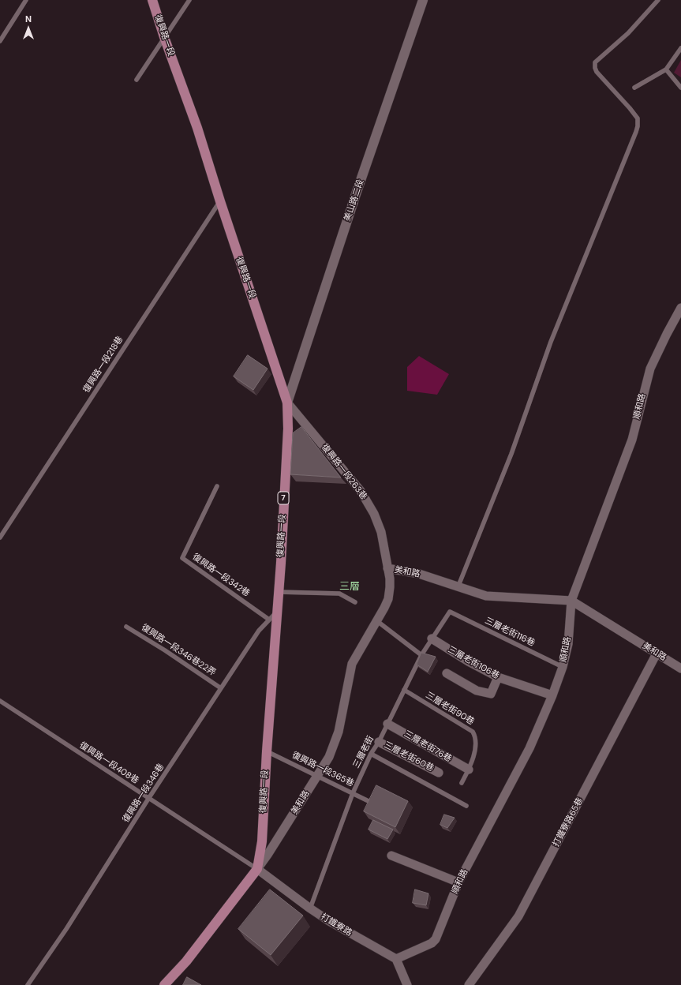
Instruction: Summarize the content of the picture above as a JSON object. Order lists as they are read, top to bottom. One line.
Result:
{"streets":{"main road":["復興路一段","7"],"street":["美山路二段","順和路","復興路一段263巷","美和路","三層老街106巷","三層老街76巷","三層老街60巷","打鐵寮路65巷","打鐵寮路"],"lane":["復興路一段218巷","復興路一段342巷","三層老街116巷","復興路一段346巷22弄","三層老街90巷","三層老街","復興路一段408巷","復興路一段365巷","復興路一段346巷"]},"crossings":[["復興路一段","美山路二段"],["復興路一段","復興路一段218巷"],["復興路一段","復興路一段263巷"],["復興路一段","美和路"],["復興路一段","復興路一段408巷"],["復興路一段","復興路一段365巷"],["復興路一段","復興路一段346巷"],["復興路一段","打鐵寮路"],["美山路二段","復興路一段263巷"],["順和路","美和路"],["順和路","三層老街116巷"],["順和路","三層老街106巷"],["順和路","打鐵寮路"],["復興路一段263巷","美和路"],["美和路","復興路一段408巷"],["美和路","復興路一段365巷"],["美和路","打鐵寮路65巷"],["美和路","打鐵寮路"],["復興路一段342巷","復興路一段346巷"],["三層老街116巷","三層老街"],["復興路一段346巷22弄","復興路一段346巷"],["三層老街106巷","三層老街"],["三層老街90巷","三層老街76巷"],["三層老街90巷","三層老街"],["三層老街76巷","三層老街"],["三層老街","三層老街60巷"],["三層老街","復興路一段365巷"],["三層老街","打鐵寮路"],["復興路一段408巷","復興路一段346巷"],["復興路一段408巷","打鐵寮路"]],"districts":["三層"],"north":"top"}
